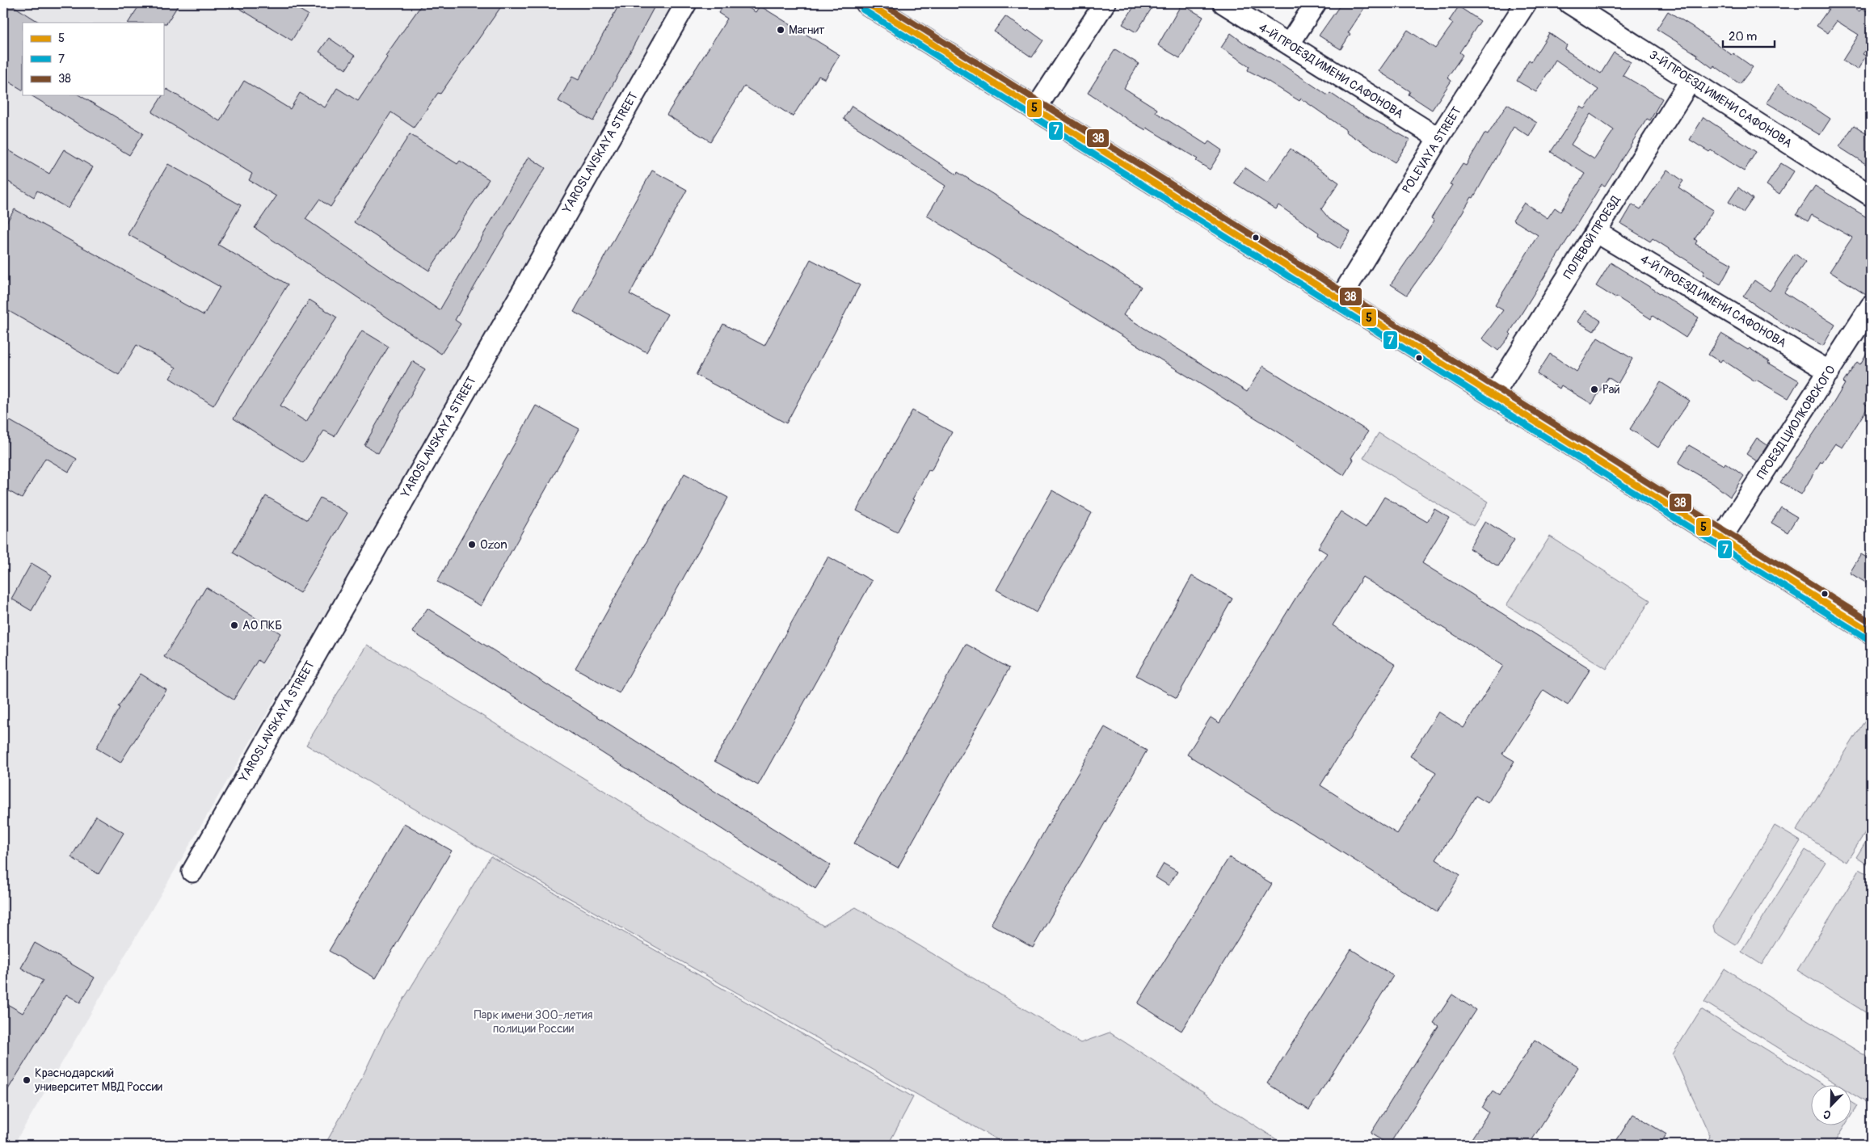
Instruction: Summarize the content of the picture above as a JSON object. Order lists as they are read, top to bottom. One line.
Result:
{"streets":{"street":["4-Й ПРОЕЗД ИМЕНИ САФОНОВА","3-Й ПРОЕЗД ИМЕНИ САФОНОВА","POLEVAYA STREET","YAROSLAVSKAYA STREET","ПОЛЕВОЙ ПРОЕЗД","ПРОЕЗД ЦИОЛКОВСКОГО"]},"crossings":[["4-Й ПРОЕЗД ИМЕНИ САФОНОВА","POLEVAYA STREET"],["4-Й ПРОЕЗД ИМЕНИ САФОНОВА","ПОЛЕВОЙ ПРОЕЗД"],["4-Й ПРОЕЗД ИМЕНИ САФОНОВА","ПРОЕЗД ЦИОЛКОВСКОГО"],["3-Й ПРОЕЗД ИМЕНИ САФОНОВА","ПОЛЕВОЙ ПРОЕЗД"]],"parks":["Парк имени 300-летия полиции России"],"places":["Магнит","Рай","Ozon","АО ПКБ","Краснодарский университет МВД России"],"lines":["transit line 5","transit line 38","transit line 7"],"legend":["5","7","38"],"scale_bar":"20 m","north":"bottom left"}
